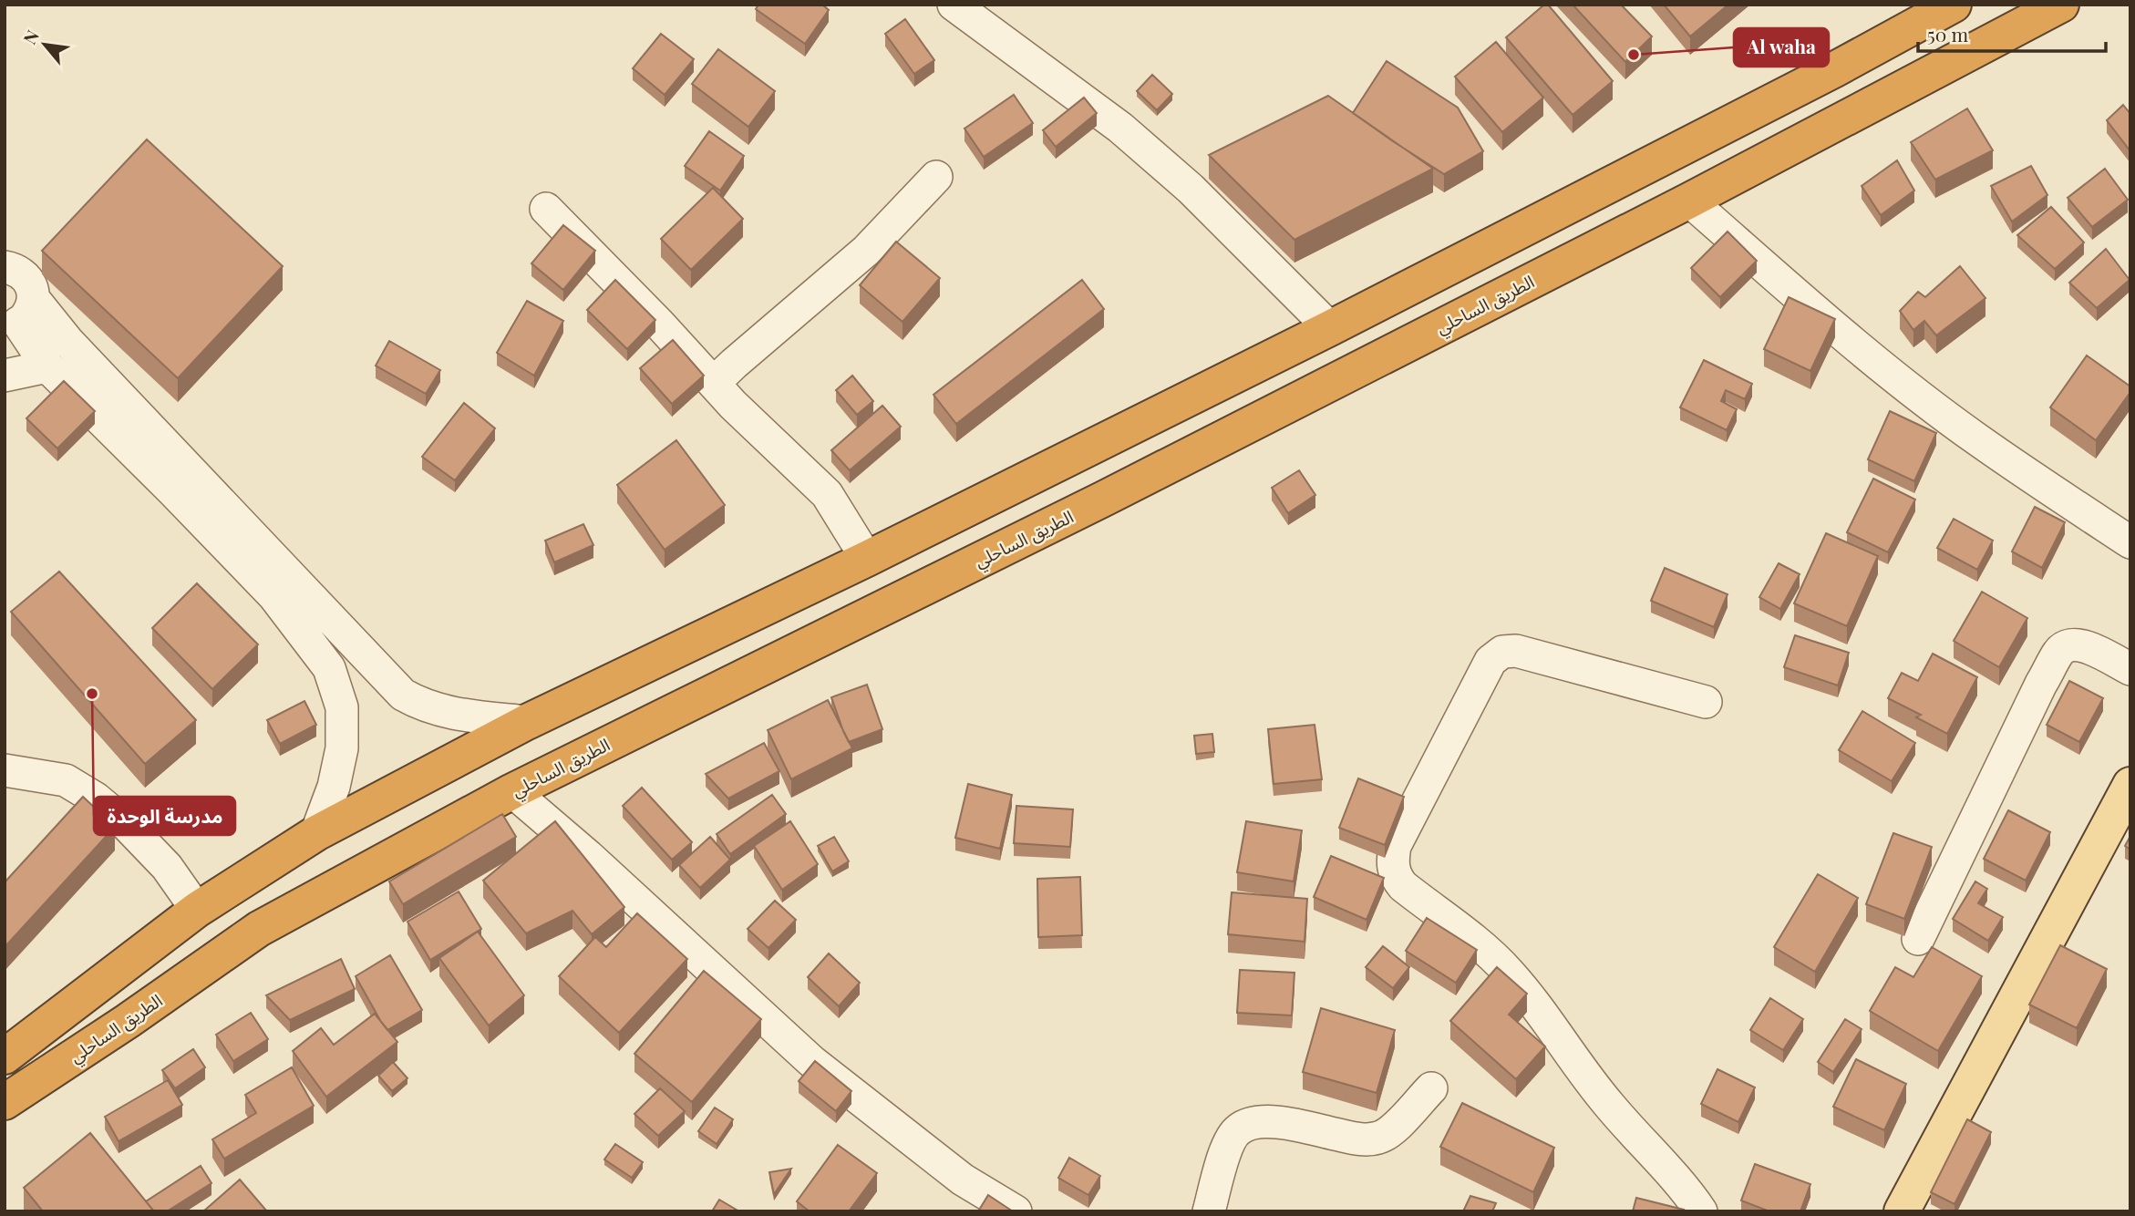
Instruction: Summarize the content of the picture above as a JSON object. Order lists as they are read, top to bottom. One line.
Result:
{"streets":{"highway":["الطريق الساحلي"]},"places":["Al waha","مدرسة الوحدة"],"scale_bar":"50 m","north":"top left"}
